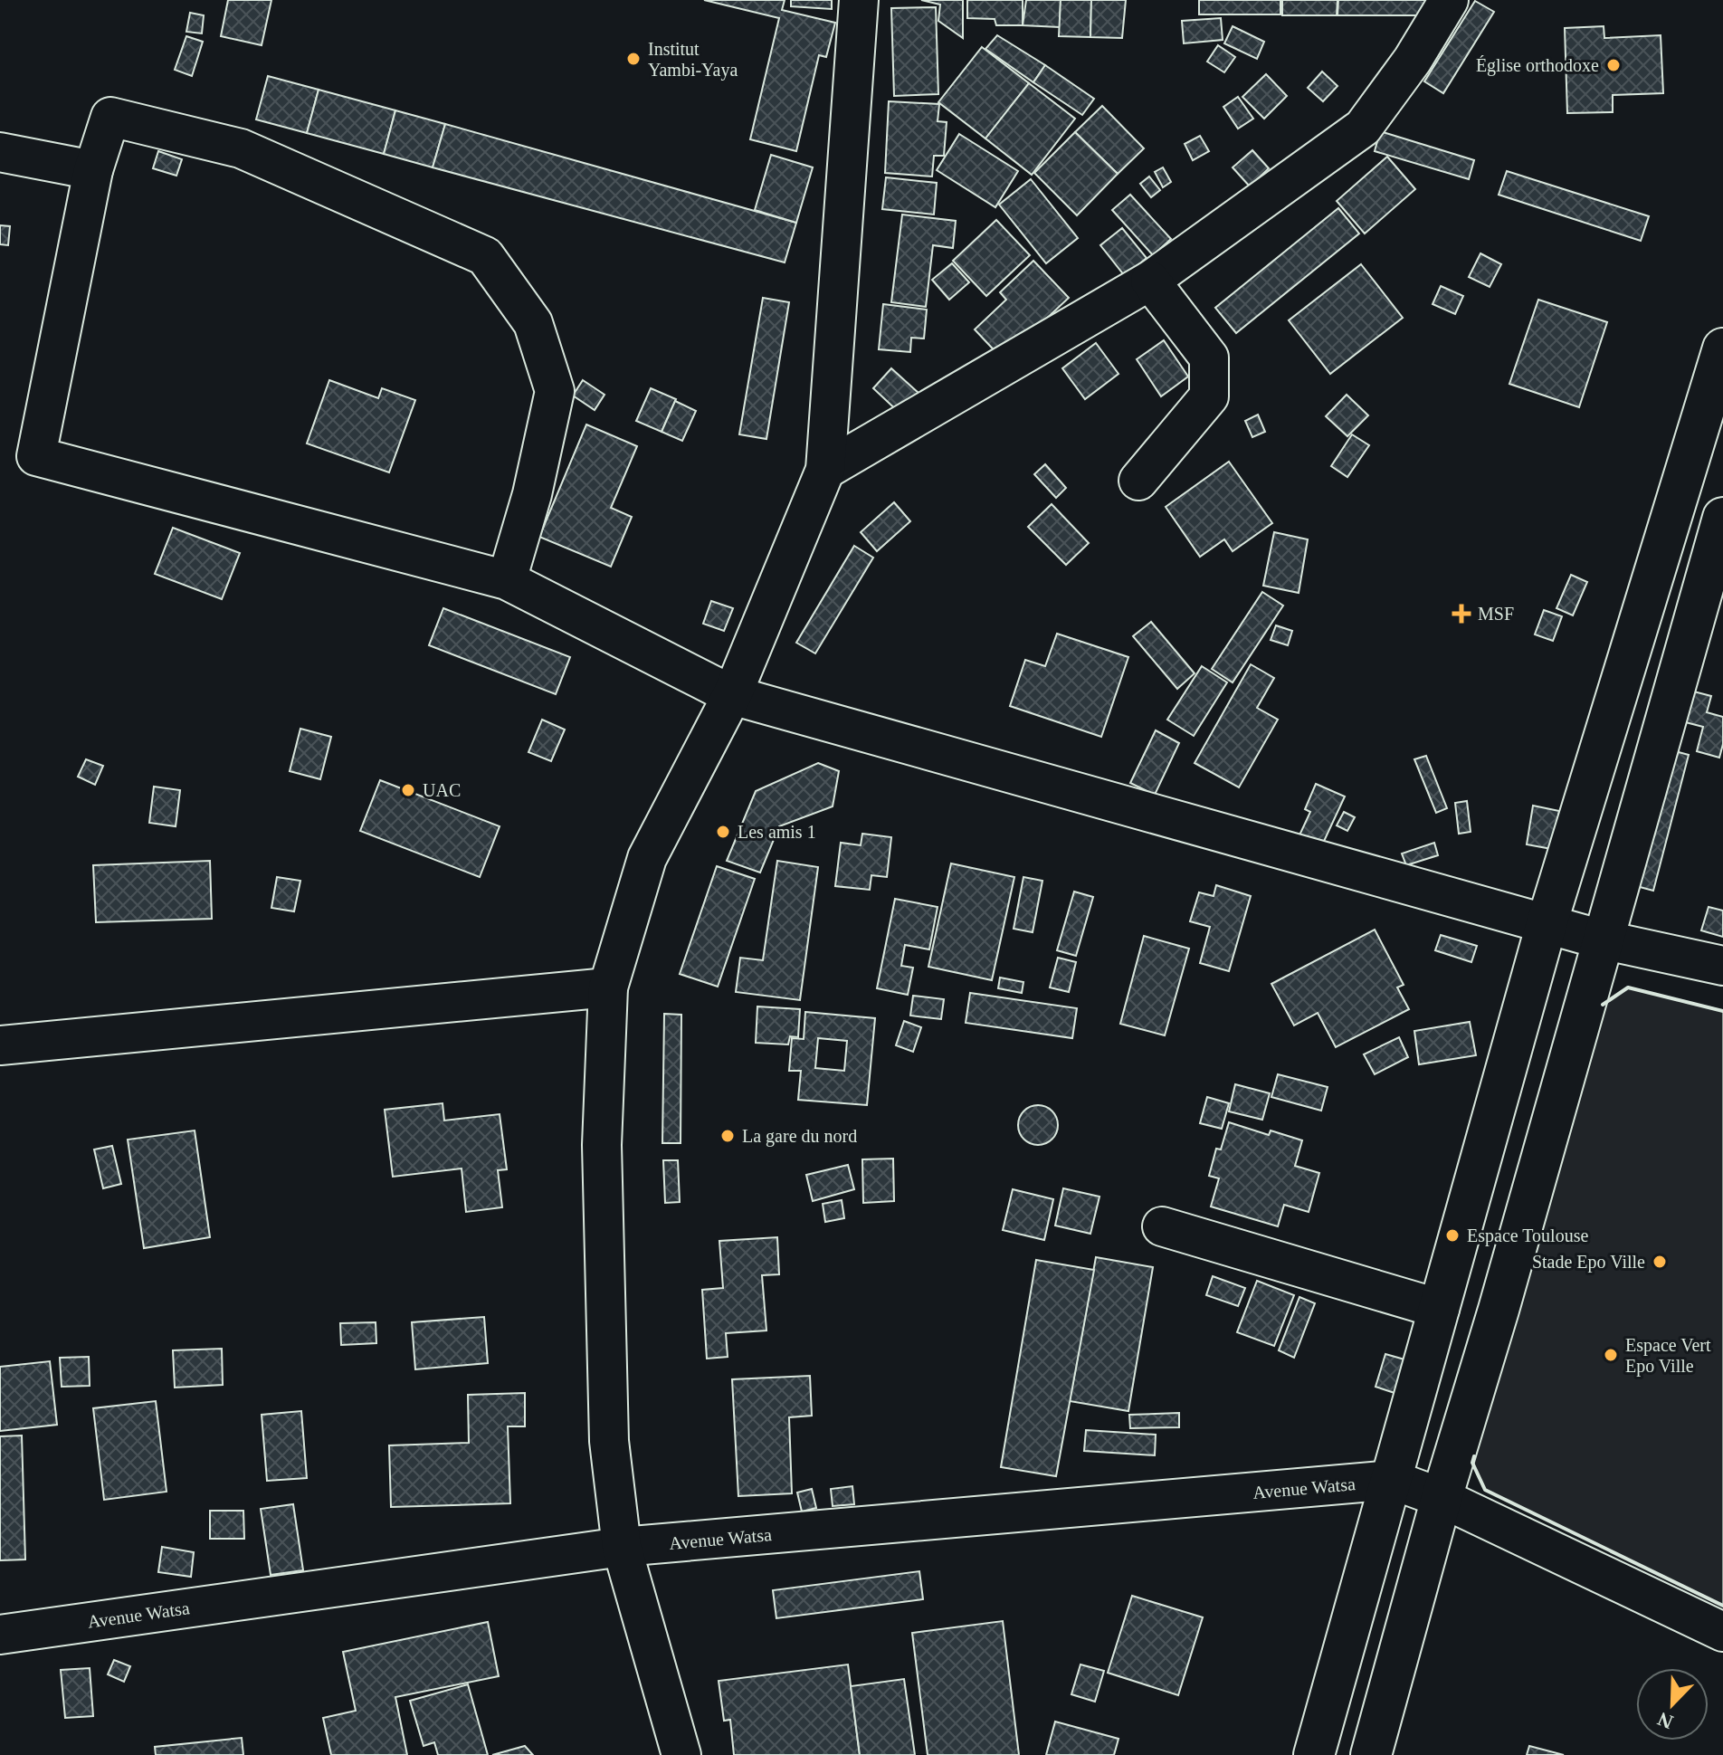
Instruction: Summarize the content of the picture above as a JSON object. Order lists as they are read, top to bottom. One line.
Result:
{"streets":{"street":["Avenue Watsa"]},"places":{"other":["Institut Yambi-Yaya","Église orthodoxe","UAC","Les amis 1","La gare du nord","Espace Toulouse","Stade Epo Ville","Espace Vert Epo Ville"],"health":["MSF"]},"north":"bottom left"}
